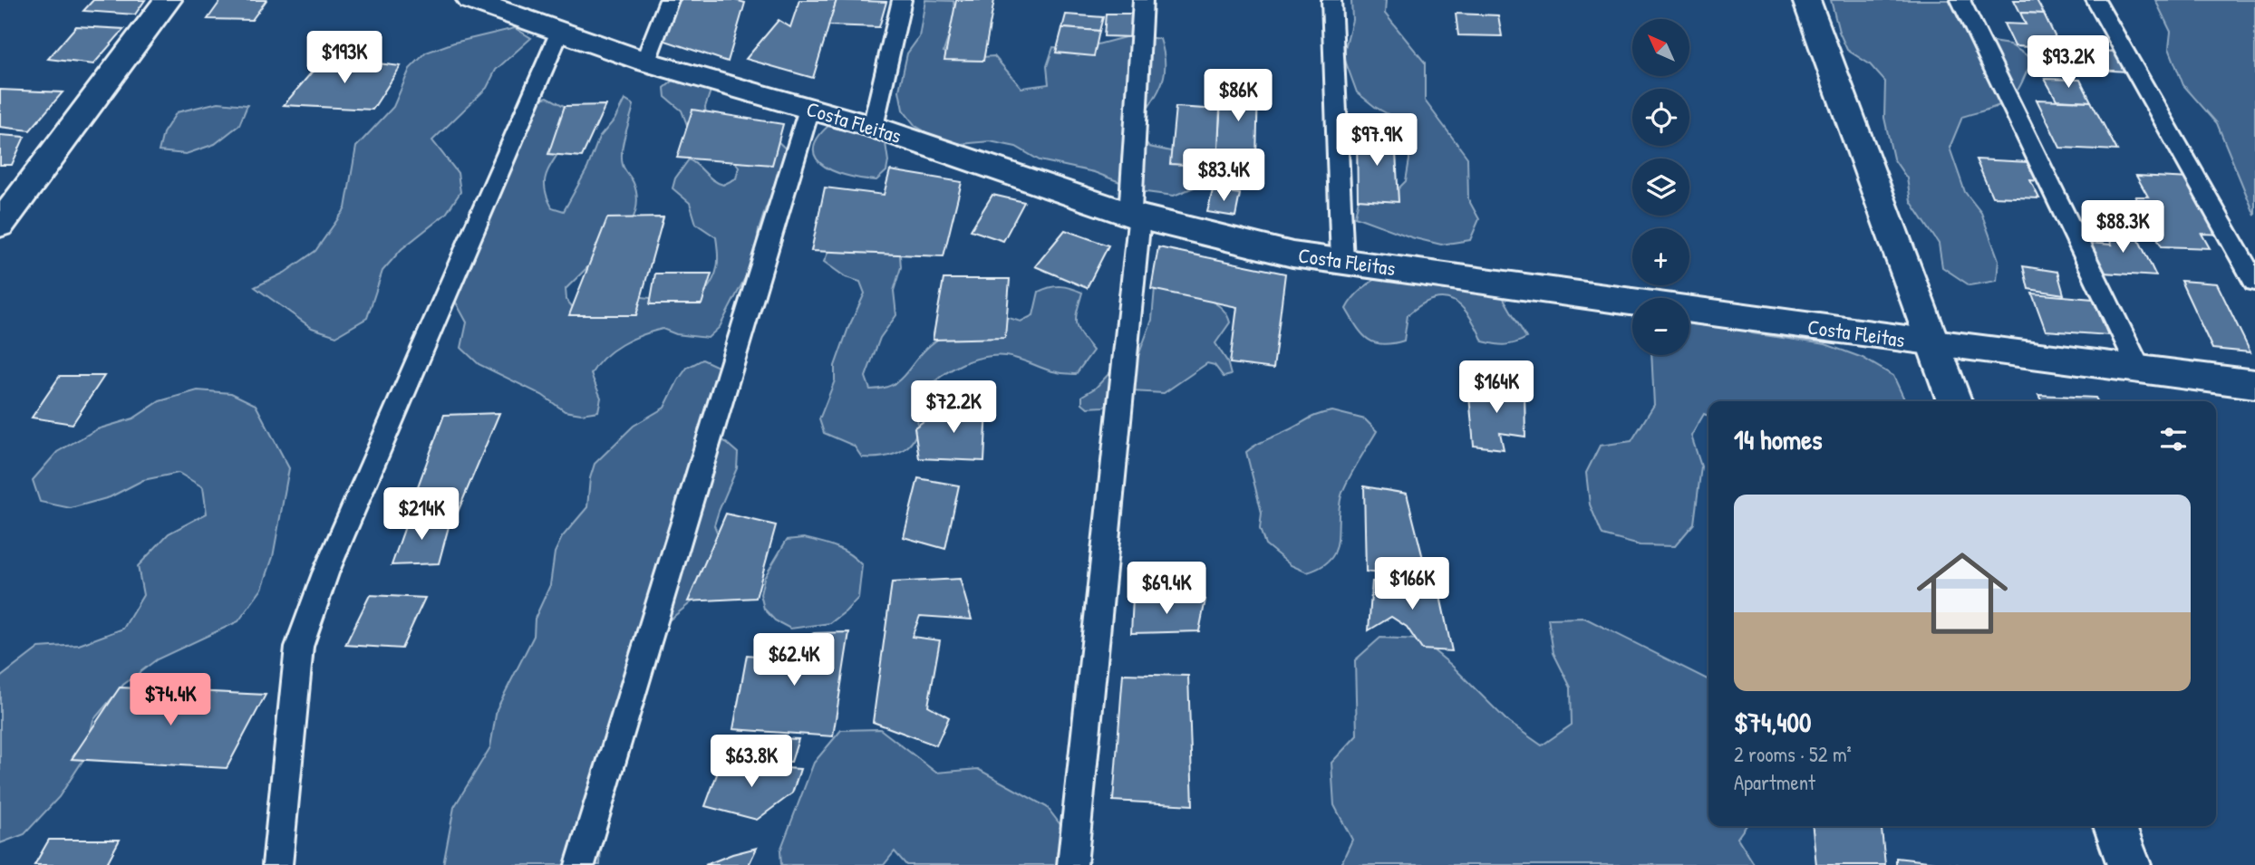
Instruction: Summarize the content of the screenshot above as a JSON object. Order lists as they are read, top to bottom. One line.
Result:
{"streets":{"main road":["Costa Fleitas"]},"north":"top left","page":{"map_buttons":["+","−"],"price":["$193K","$93.2K","$86K","$97.9K","$83.4K","$88.3K","$164K","$72.2K","$214K","$166K","$69.4K","$62.4K","$74.4K","$63.8K"],"heading":"14 homes","list":[{"name":"$74,400","note":"2 rooms · 52 m² · Apartment"}]}}
